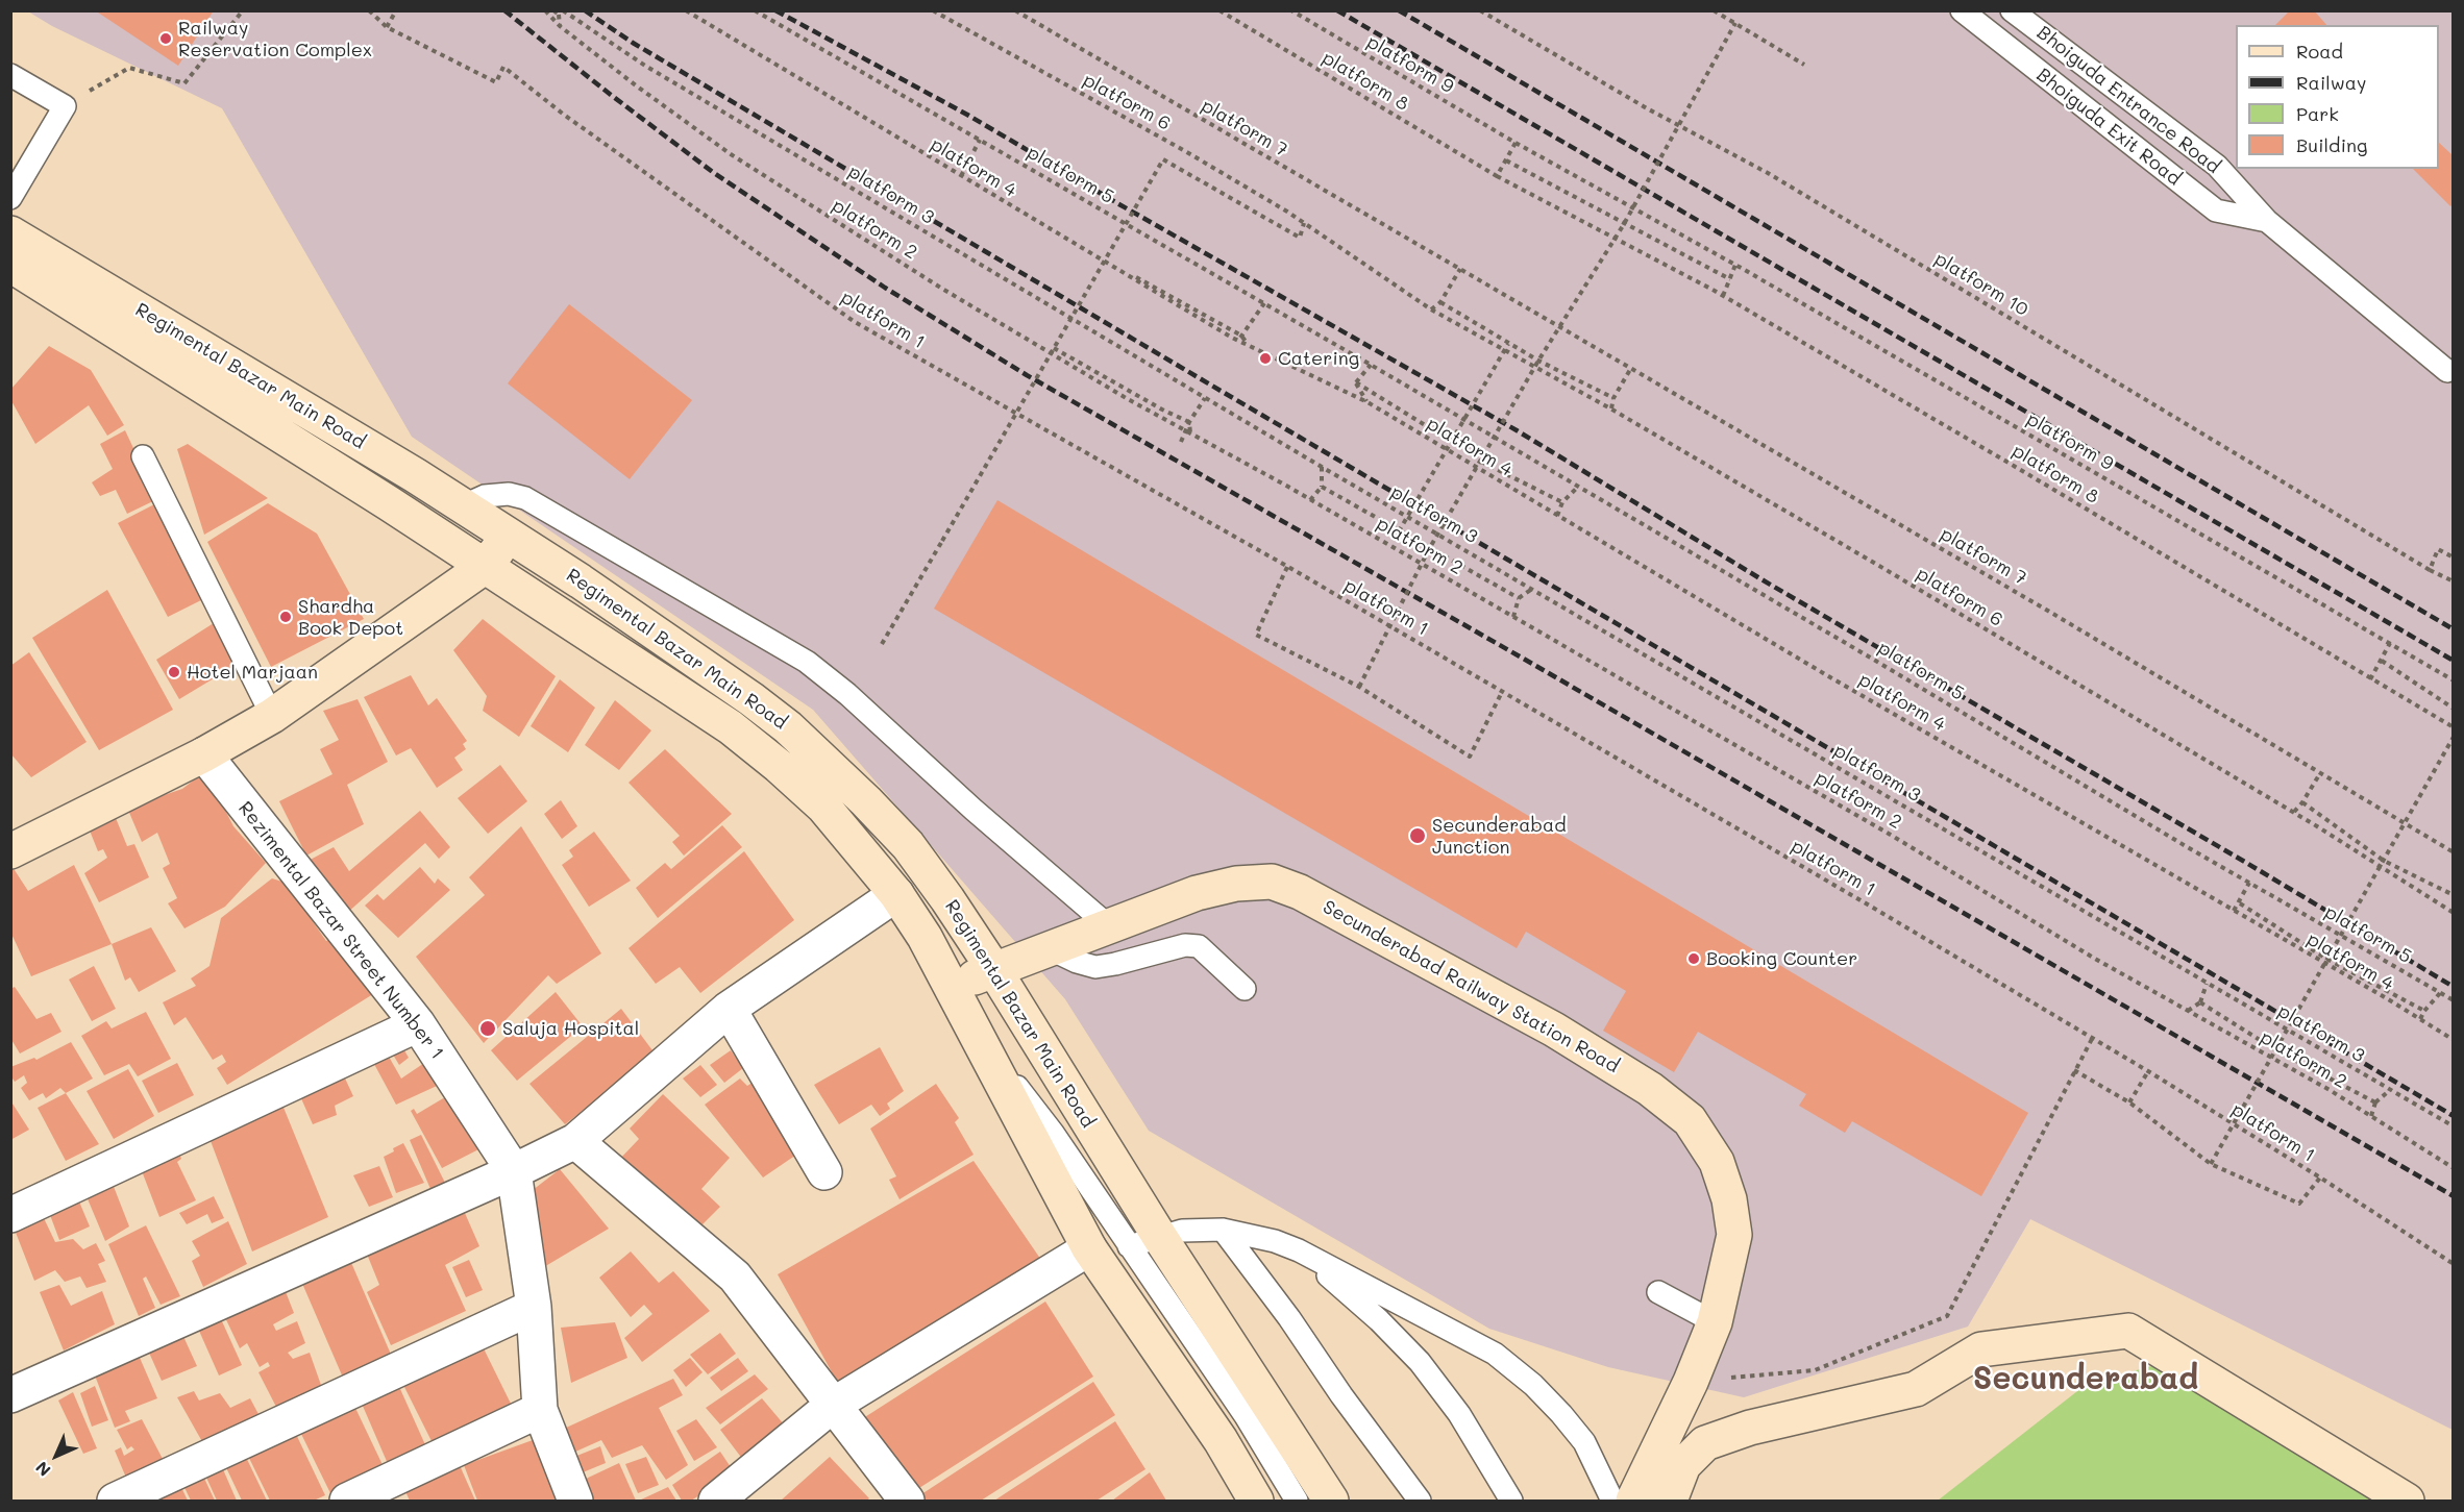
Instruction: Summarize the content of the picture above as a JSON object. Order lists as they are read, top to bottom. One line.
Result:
{"streets":{"main road":["Regimental Bazar Main Road","Secunderabad Railway Station Road"],"street":["Rezimental Bazar Street Number 1"],"lane":["Bhoiguda Entrance Road","Bhoiguda Exit Road"],"path":["platform 9","platform 8","platform 6","platform 7","platform 4","platform 5","platform 3","platform 2","platform 10","platform 1"]},"crossings":[["Bhoiguda Entrance Road","Bhoiguda Exit Road"],["platform 4","platform 5"],["Regimental Bazar Main Road","Secunderabad Railway Station Road"]],"districts":["Secunderabad"],"places":["Railway Reservation Complex","Catering","Shardha Book Depot","Hotel Marjaan","Secunderabad Junction","Booking Counter","Saluja Hospital"],"legend":["Road","Railway","Park","Building"],"north":"bottom left"}
